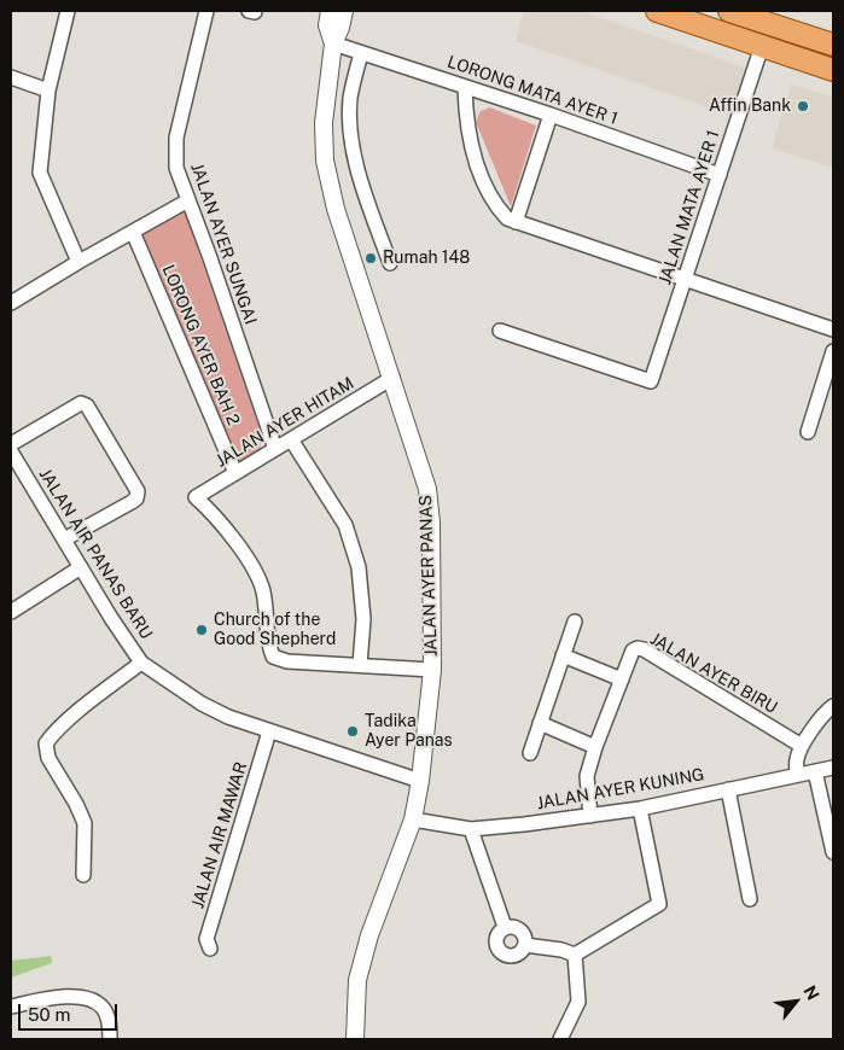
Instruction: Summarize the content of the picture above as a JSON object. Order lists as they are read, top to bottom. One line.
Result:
{"streets":{"street":["LORONG MATA AYER 1","JALAN MATA AYER 1","JALAN AYER SUNGAI","LORONG AYER BAH 2","JALAN AYER HITAM","JALAN AIR PANAS BARU","JALAN AYER PANAS","JALAN AYER BIRU","JALAN AYER KUNING","JALAN AIR MAWAR"]},"crossings":[["LORONG MATA AYER 1","JALAN MATA AYER 1"],["LORONG MATA AYER 1","JALAN AYER PANAS"],["JALAN AYER SUNGAI","JALAN AYER HITAM"],["LORONG AYER BAH 2","JALAN AYER HITAM"],["JALAN AYER HITAM","JALAN AYER PANAS"],["JALAN AIR PANAS BARU","JALAN AYER PANAS"],["JALAN AIR PANAS BARU","JALAN AIR MAWAR"],["JALAN AYER PANAS","JALAN AYER KUNING"],["JALAN AYER BIRU","JALAN AYER KUNING"]],"places":["Affin Bank","Rumah 148","Church of the Good Shepherd","Tadika Ayer Panas"],"scale_bar":"50 m","north":"top right"}
